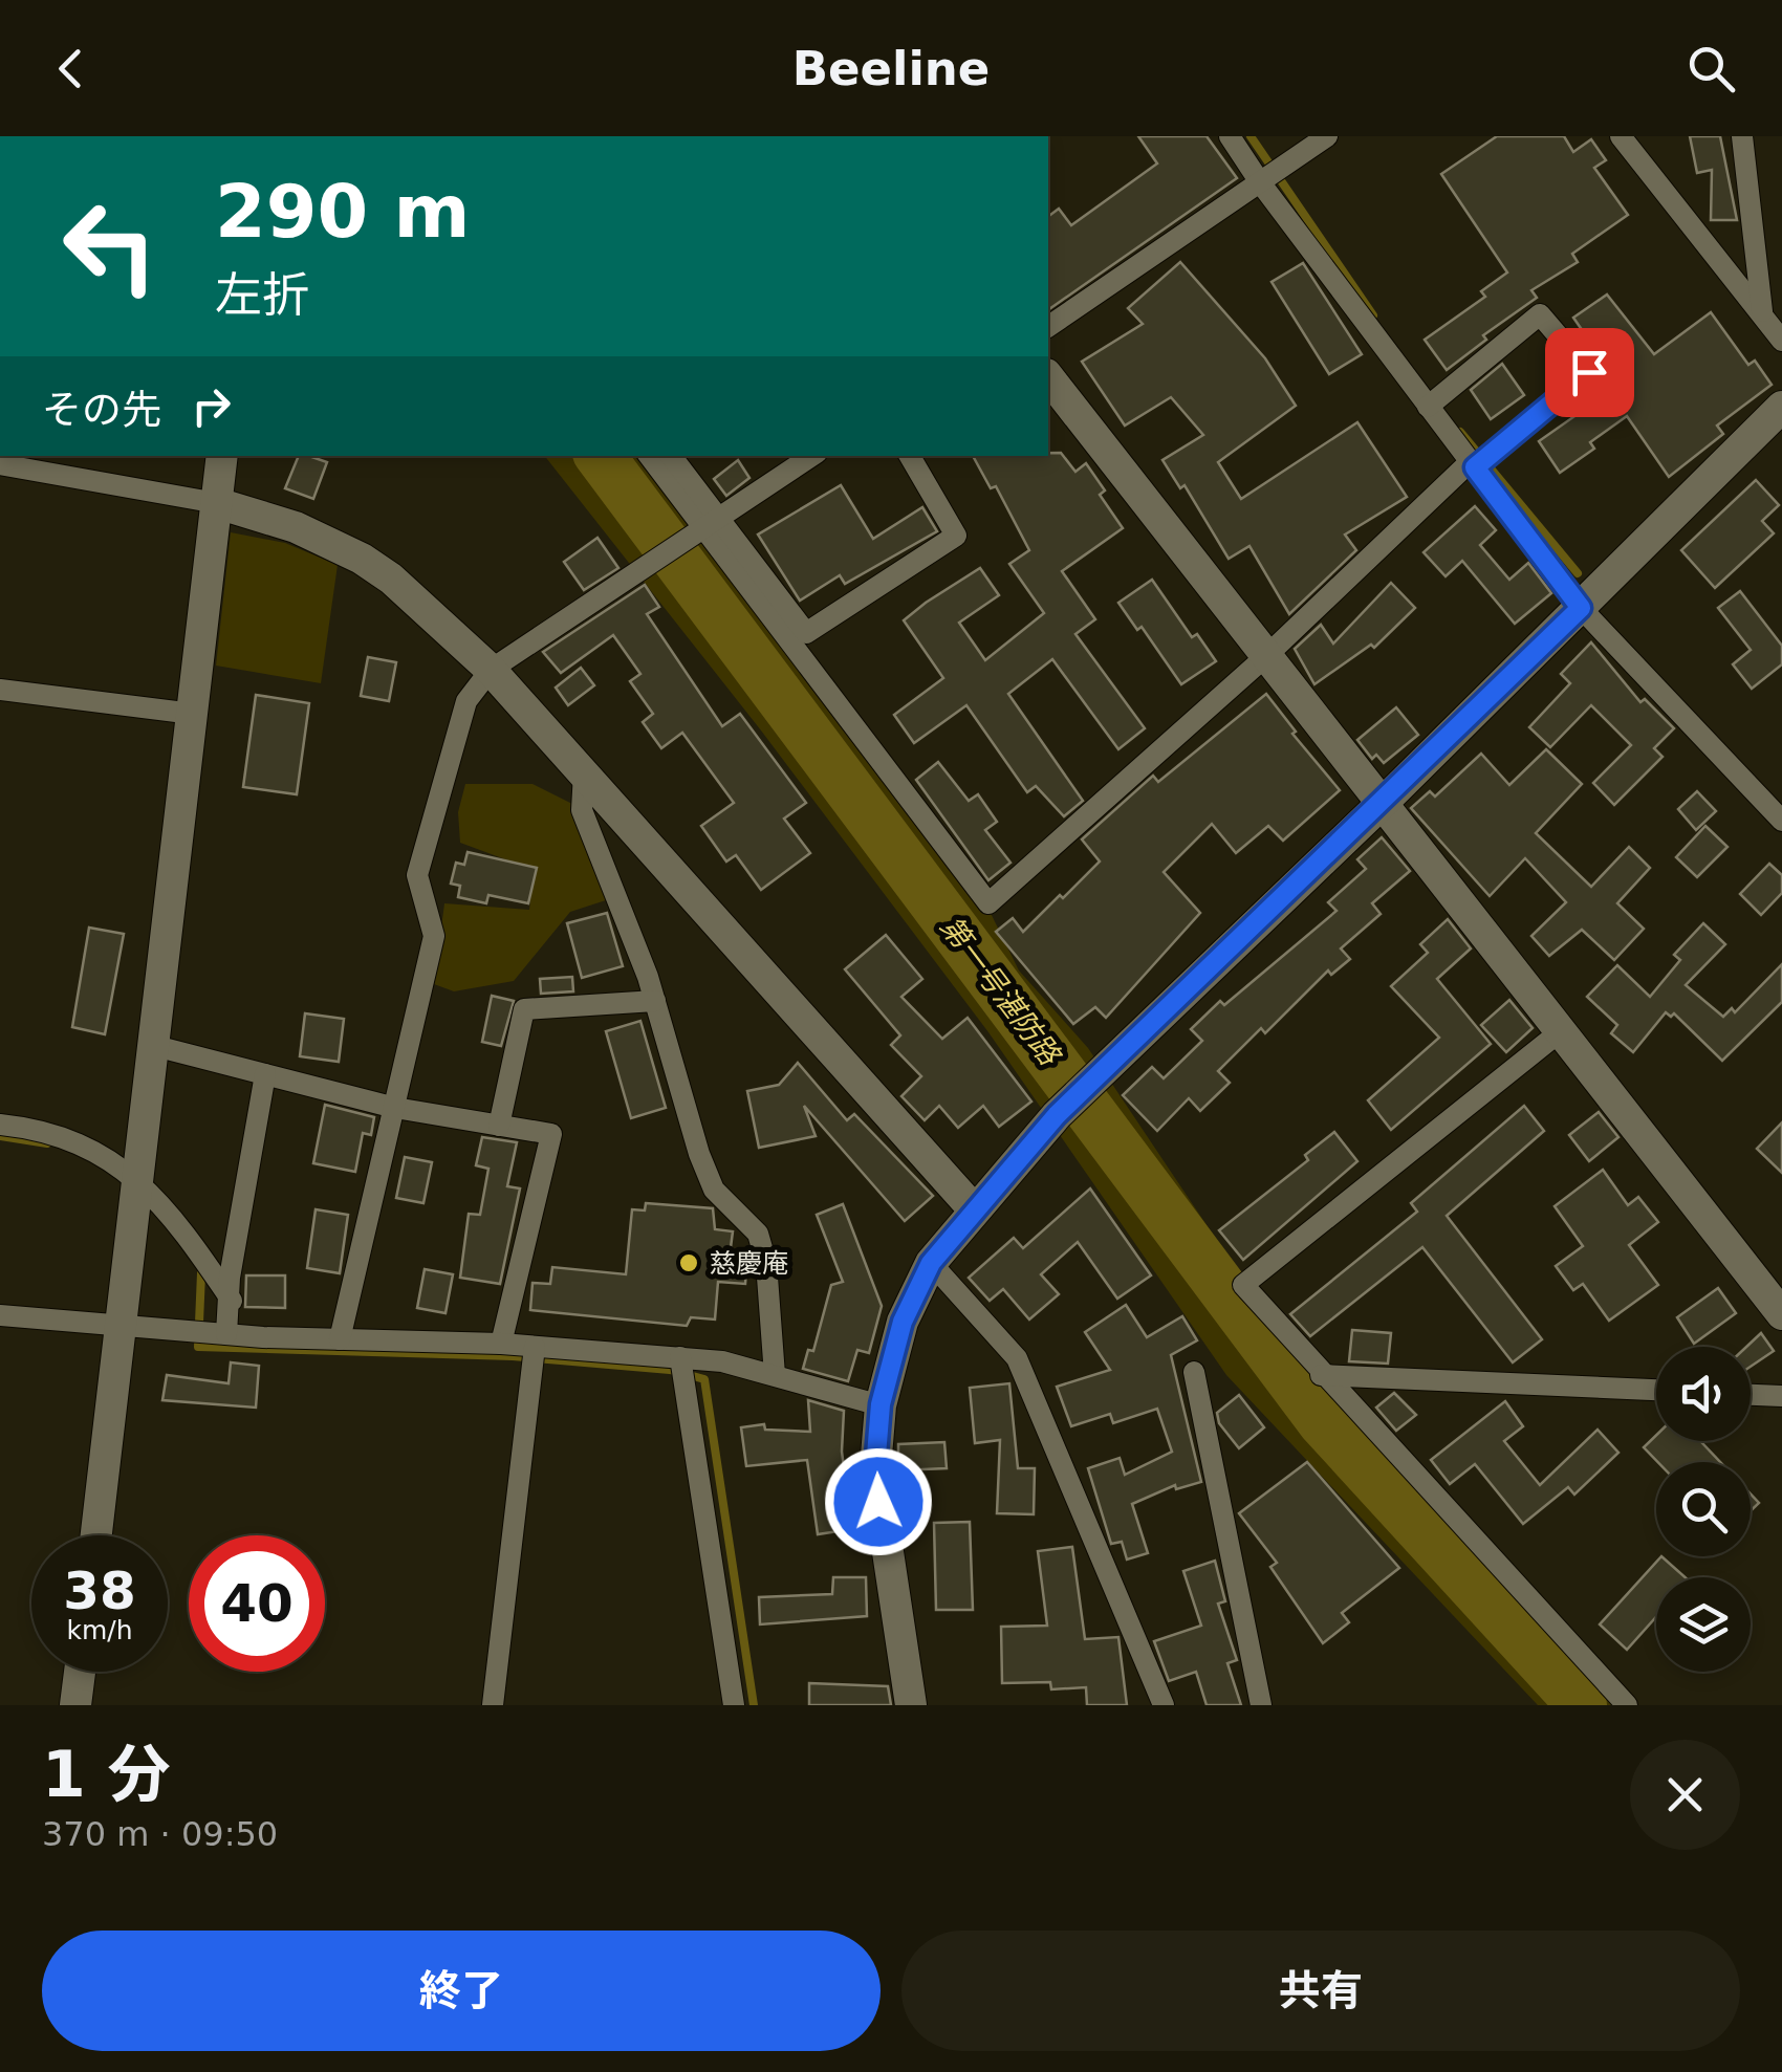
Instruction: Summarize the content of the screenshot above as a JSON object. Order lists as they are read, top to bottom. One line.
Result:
{"water":["第一号湛防路"],"places":["慈慶庵"],"page":{"header":"Beeline","turn":["290 m","左折"],"then":"その先","speed":"38 km/h","limit":"40","heading":["1 分","370 m · 09:50"],"buttons":["終了","共有"]}}
